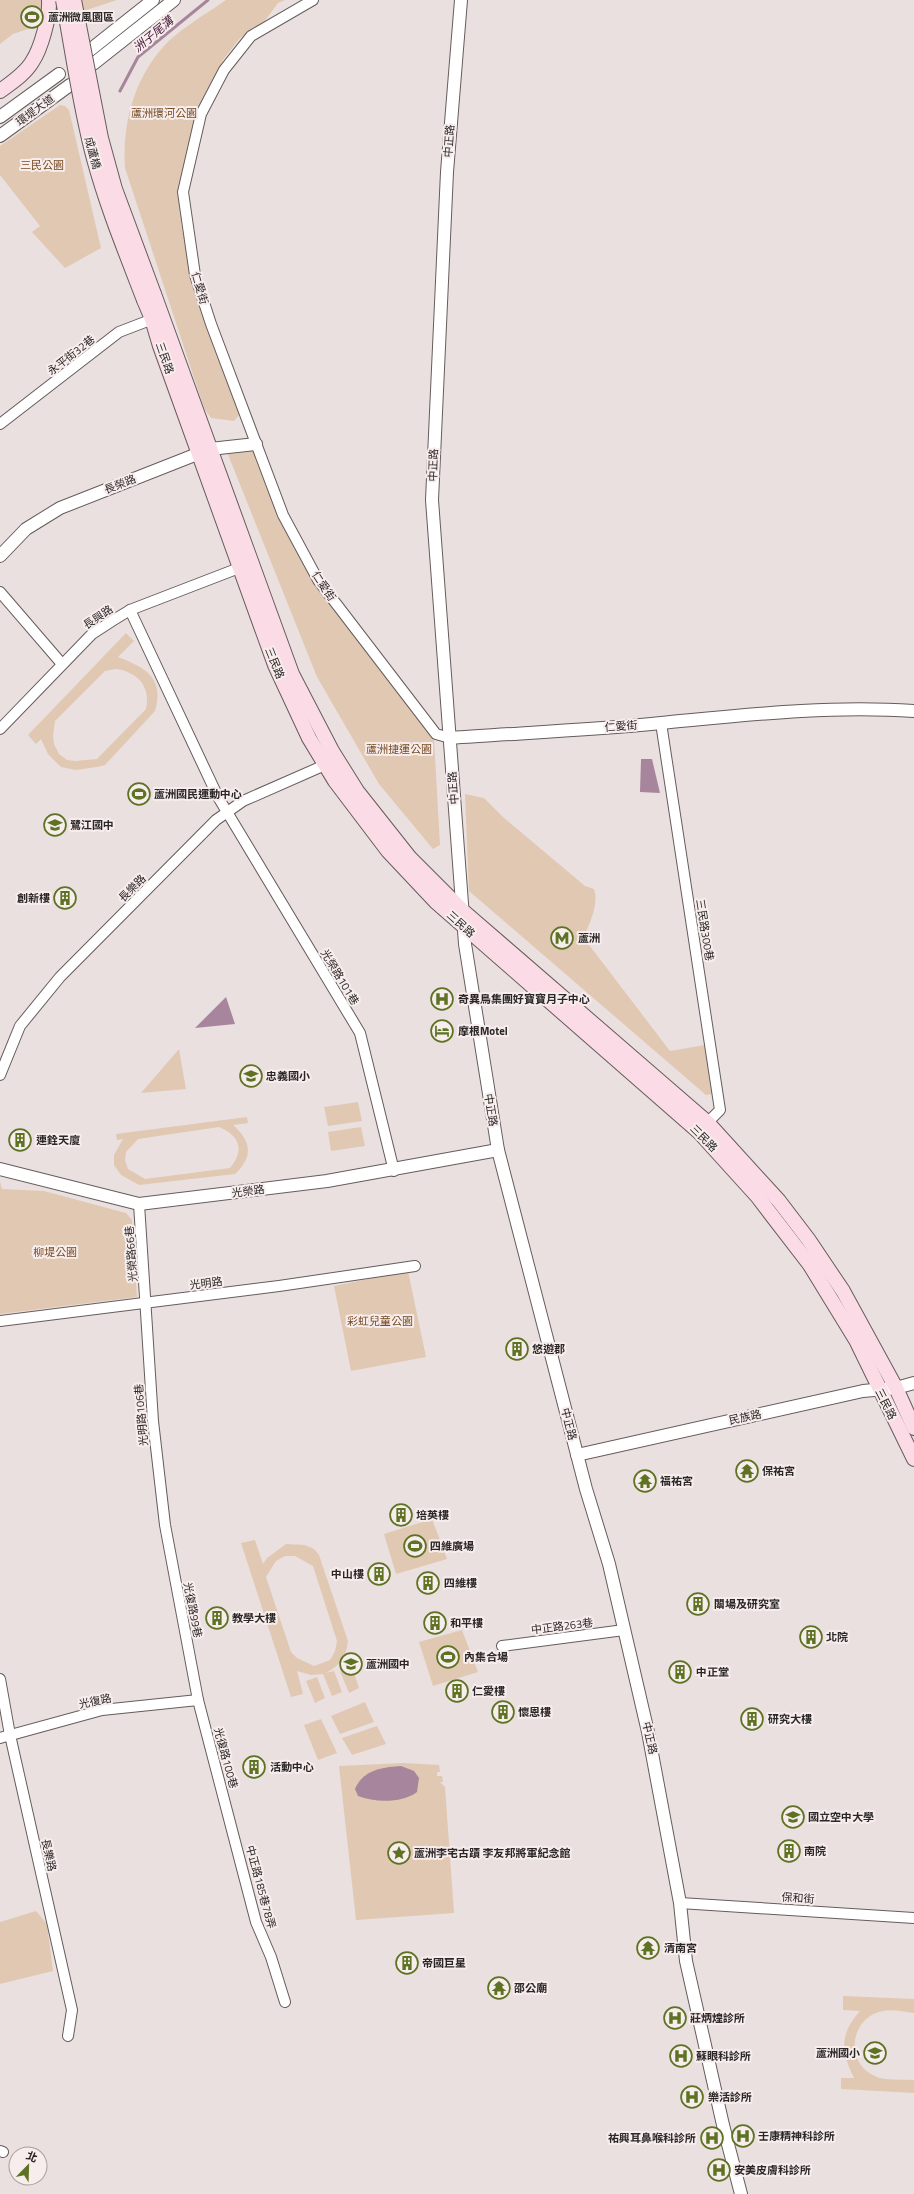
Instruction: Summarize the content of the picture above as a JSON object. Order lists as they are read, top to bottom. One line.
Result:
{"streets":{"main road":["成蘆橋","三民路"],"street":["環堤大道","中正路","仁愛街","永平街32巷","長榮路","長興路","長樂路","三民路300巷","光榮路101巷","光榮路","光榮路66巷","光明路","光明路106巷","民族路","光復路99巷","中正路263巷","光復路","光復路100巷","中正路185巷78弄","保和街"]},"crossings":[["中正路","仁愛街"],["中正路","三民路"],["中正路","光榮路"],["中正路","民族路"],["中正路","中正路263巷"],["中正路","保和街"],["成蘆橋","三民路"],["仁愛街","長榮路"],["仁愛街","三民路300巷"],["永平街32巷","三民路"],["三民路","長榮路"],["三民路","長興路"],["三民路","長樂路"],["三民路","三民路300巷"],["三民路","民族路"],["長興路","光榮路101巷"],["長樂路","光榮路101巷"],["長樂路","光復路"],["光榮路101巷","光榮路"],["光榮路","光榮路66巷"],["光榮路66巷","光明路"],["光榮路66巷","光明路106巷"],["光明路","光明路106巷"],["光明路106巷","光復路99巷"],["光復路99巷","光復路"],["光復路99巷","光復路100巷"],["光復路","光復路100巷"],["光復路100巷","中正路185巷78弄"]],"water":["洲子尾溝"],"parks":["蘆洲環河公園","三民公園","蘆洲捷運公園","柳堤公園","彩虹兒童公園"],"places":{"sports":["蘆洲微風園區","蘆洲國民運動中心","四維廣場","內集合場"],"school or university":["鷺江國中","忠義國小","蘆洲國中","國立空中大學","蘆洲國小"],"building":["創新樓","連銓天廈","悠遊郡","培英樓","中山樓","四維樓","闈場及研究室","教學大樓","和平樓","北院","中正堂","仁愛樓","懷恩樓","研究大樓","活動中心","南院","帝國巨星"],"metro station":["蘆洲"],"hospital":["奇異鳥集團好寶寶月子中心","莊炳煌診所","蘇眼科診所","樂活診所","壬康精神科診所","祐興耳鼻喉科診所","安美皮膚科診所"],"hotel":["摩根Motel"],"temple":["保祐宮","福祐宮","清南宮","邵公廟"],"place":["蘆洲李宅古蹟 李友邦將軍紀念館"]},"north":"top right"}
